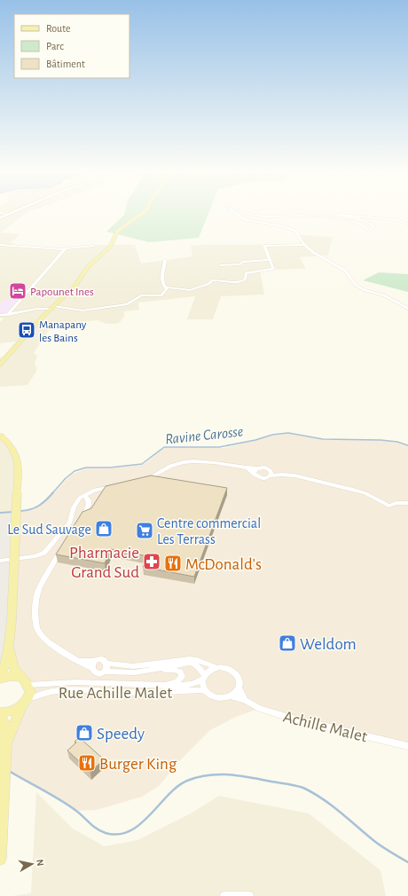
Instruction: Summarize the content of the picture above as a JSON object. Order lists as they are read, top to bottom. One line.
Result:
{"streets":{"street":["Rue Achille Malet","Achille Malet"]},"water":["Ravine Carosse"],"places":{"hotel":["Papounet Ines"],"bus stop":["Manapany les Bains"],"shop":["Le Sud Sauvage","Weldom","Speedy"],"supermarket":["Centre commercial Les Terrass"],"pharmacy":["Pharmacie Grand Sud"],"restaurant":["McDonald's","Burger King"]},"legend":["Route","Parc","Bâtiment"],"north":"right"}
